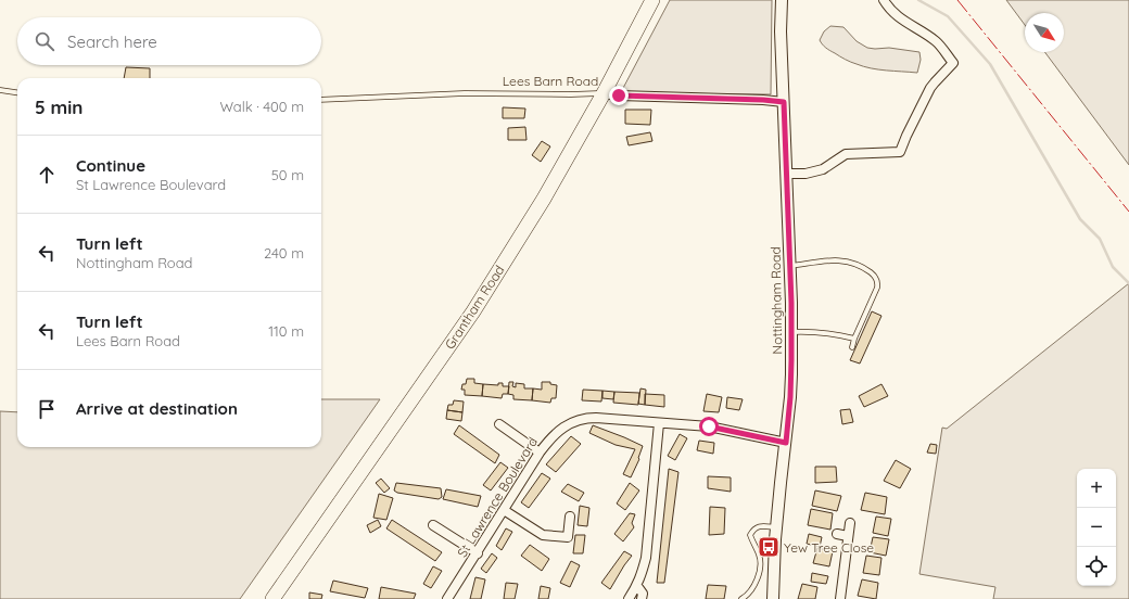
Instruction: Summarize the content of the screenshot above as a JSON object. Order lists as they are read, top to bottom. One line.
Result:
{"streets":{"highway":["Grantham Road"],"street":["Lees Barn Road","Nottingham Road","St Lawrence Boulevard"]},"crossings":[["Lees Barn Road","Nottingham Road"],["Lees Barn Road","Grantham Road"],["Nottingham Road","St Lawrence Boulevard"]],"places":{"bus stop":["Yew Tree Close"]},"north":"bottom right","page":{"search":"Search here","heading":["5 min","Walk · 400 m"],"list":[["Continue","St Lawrence Boulevard","50 m"],["Turn left","Nottingham Road","240 m"],["Turn left","Lees Barn Road","110 m"],"Arrive at destination"],"map_buttons":["+","−"]}}
